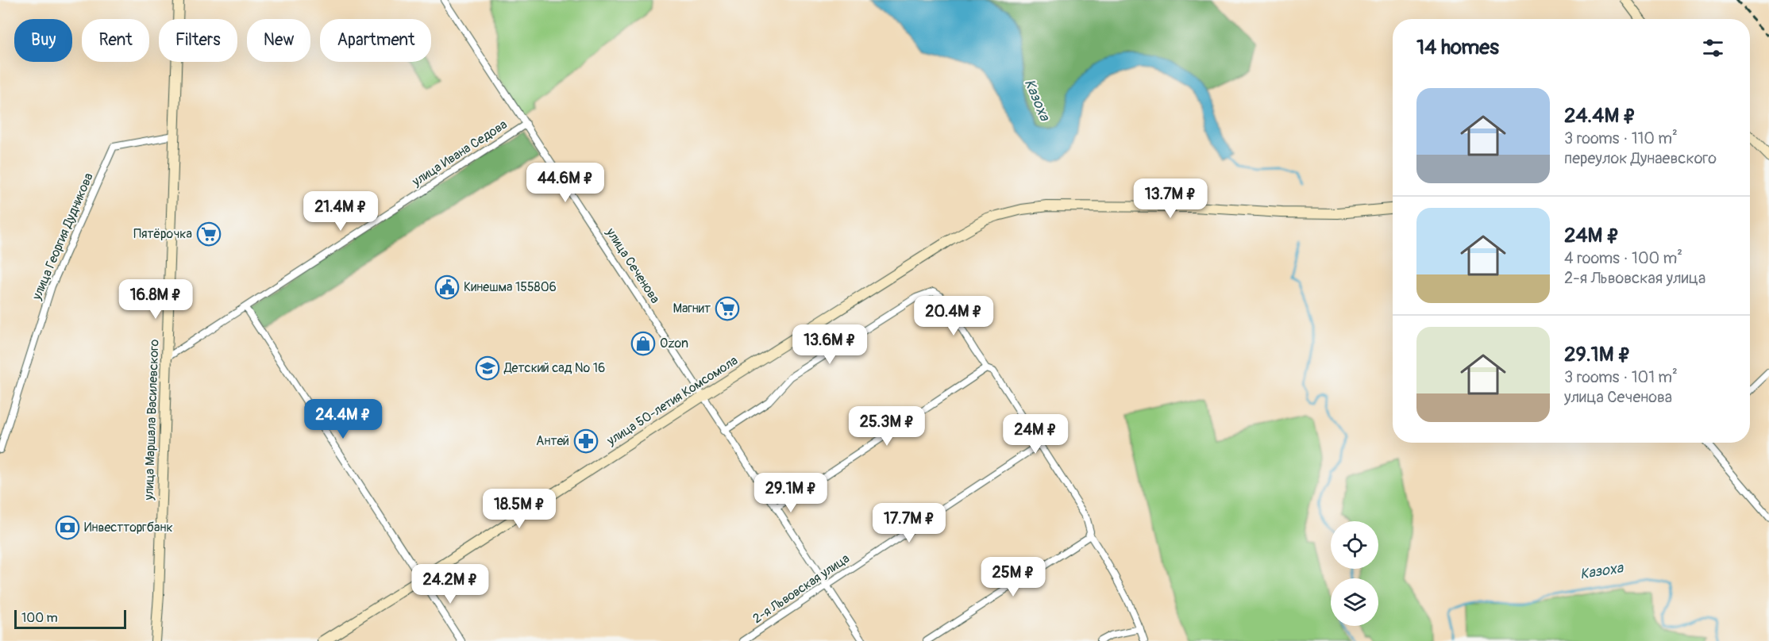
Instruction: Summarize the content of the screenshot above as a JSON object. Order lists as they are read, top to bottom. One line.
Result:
{"streets":{"main road":["улица 50-летия Комсомола","улица Маршала Василевского"],"street":["улица Ивана Седова","улица Георгия Дудникова","улица Сеченова","2-я Львовская улица"]},"crossings":[["улица Ивана Седова","улица Сеченова"],["улица Ивана Седова","улица Маршала Василевского"],["улица Георгия Дудникова","улица Маршала Василевского"],["улица Сеченова","улица 50-летия Комсомола"],["улица Сеченова","2-я Львовская улица"]],"water":["Казоха"],"places":{"supermarket":["Пятёрочка","Магнит"],"public building":["Кинешма 155806"],"shop":["Ozon"],"school or university":["Детский сад № 16"],"pharmacy":["Антей"],"bank":["Инвестторгбанк"]},"scale_bar":"100 m","page":{"chip":["Buy","Rent","Filters","New","Apartment"],"heading":"14 homes","list":[{"name":"24.4M ₽","note":"3 rooms · 110 m² · переулок Дунаевского"},{"name":"24M ₽","note":"4 rooms · 100 m² · 2-я Львовская улица"},{"name":"29.1M ₽","note":"3 rooms · 101 m² · улица Сеченова"}],"price":["44.6M ₽","13.7M ₽","21.4M ₽","16.8M ₽","20.4M ₽","13.6M ₽","24.4M ₽","25.3M ₽","24M ₽","29.1M ₽","18.5M ₽","17.7M ₽","25M ₽","24.2M ₽"],"scale":"100 m"}}
